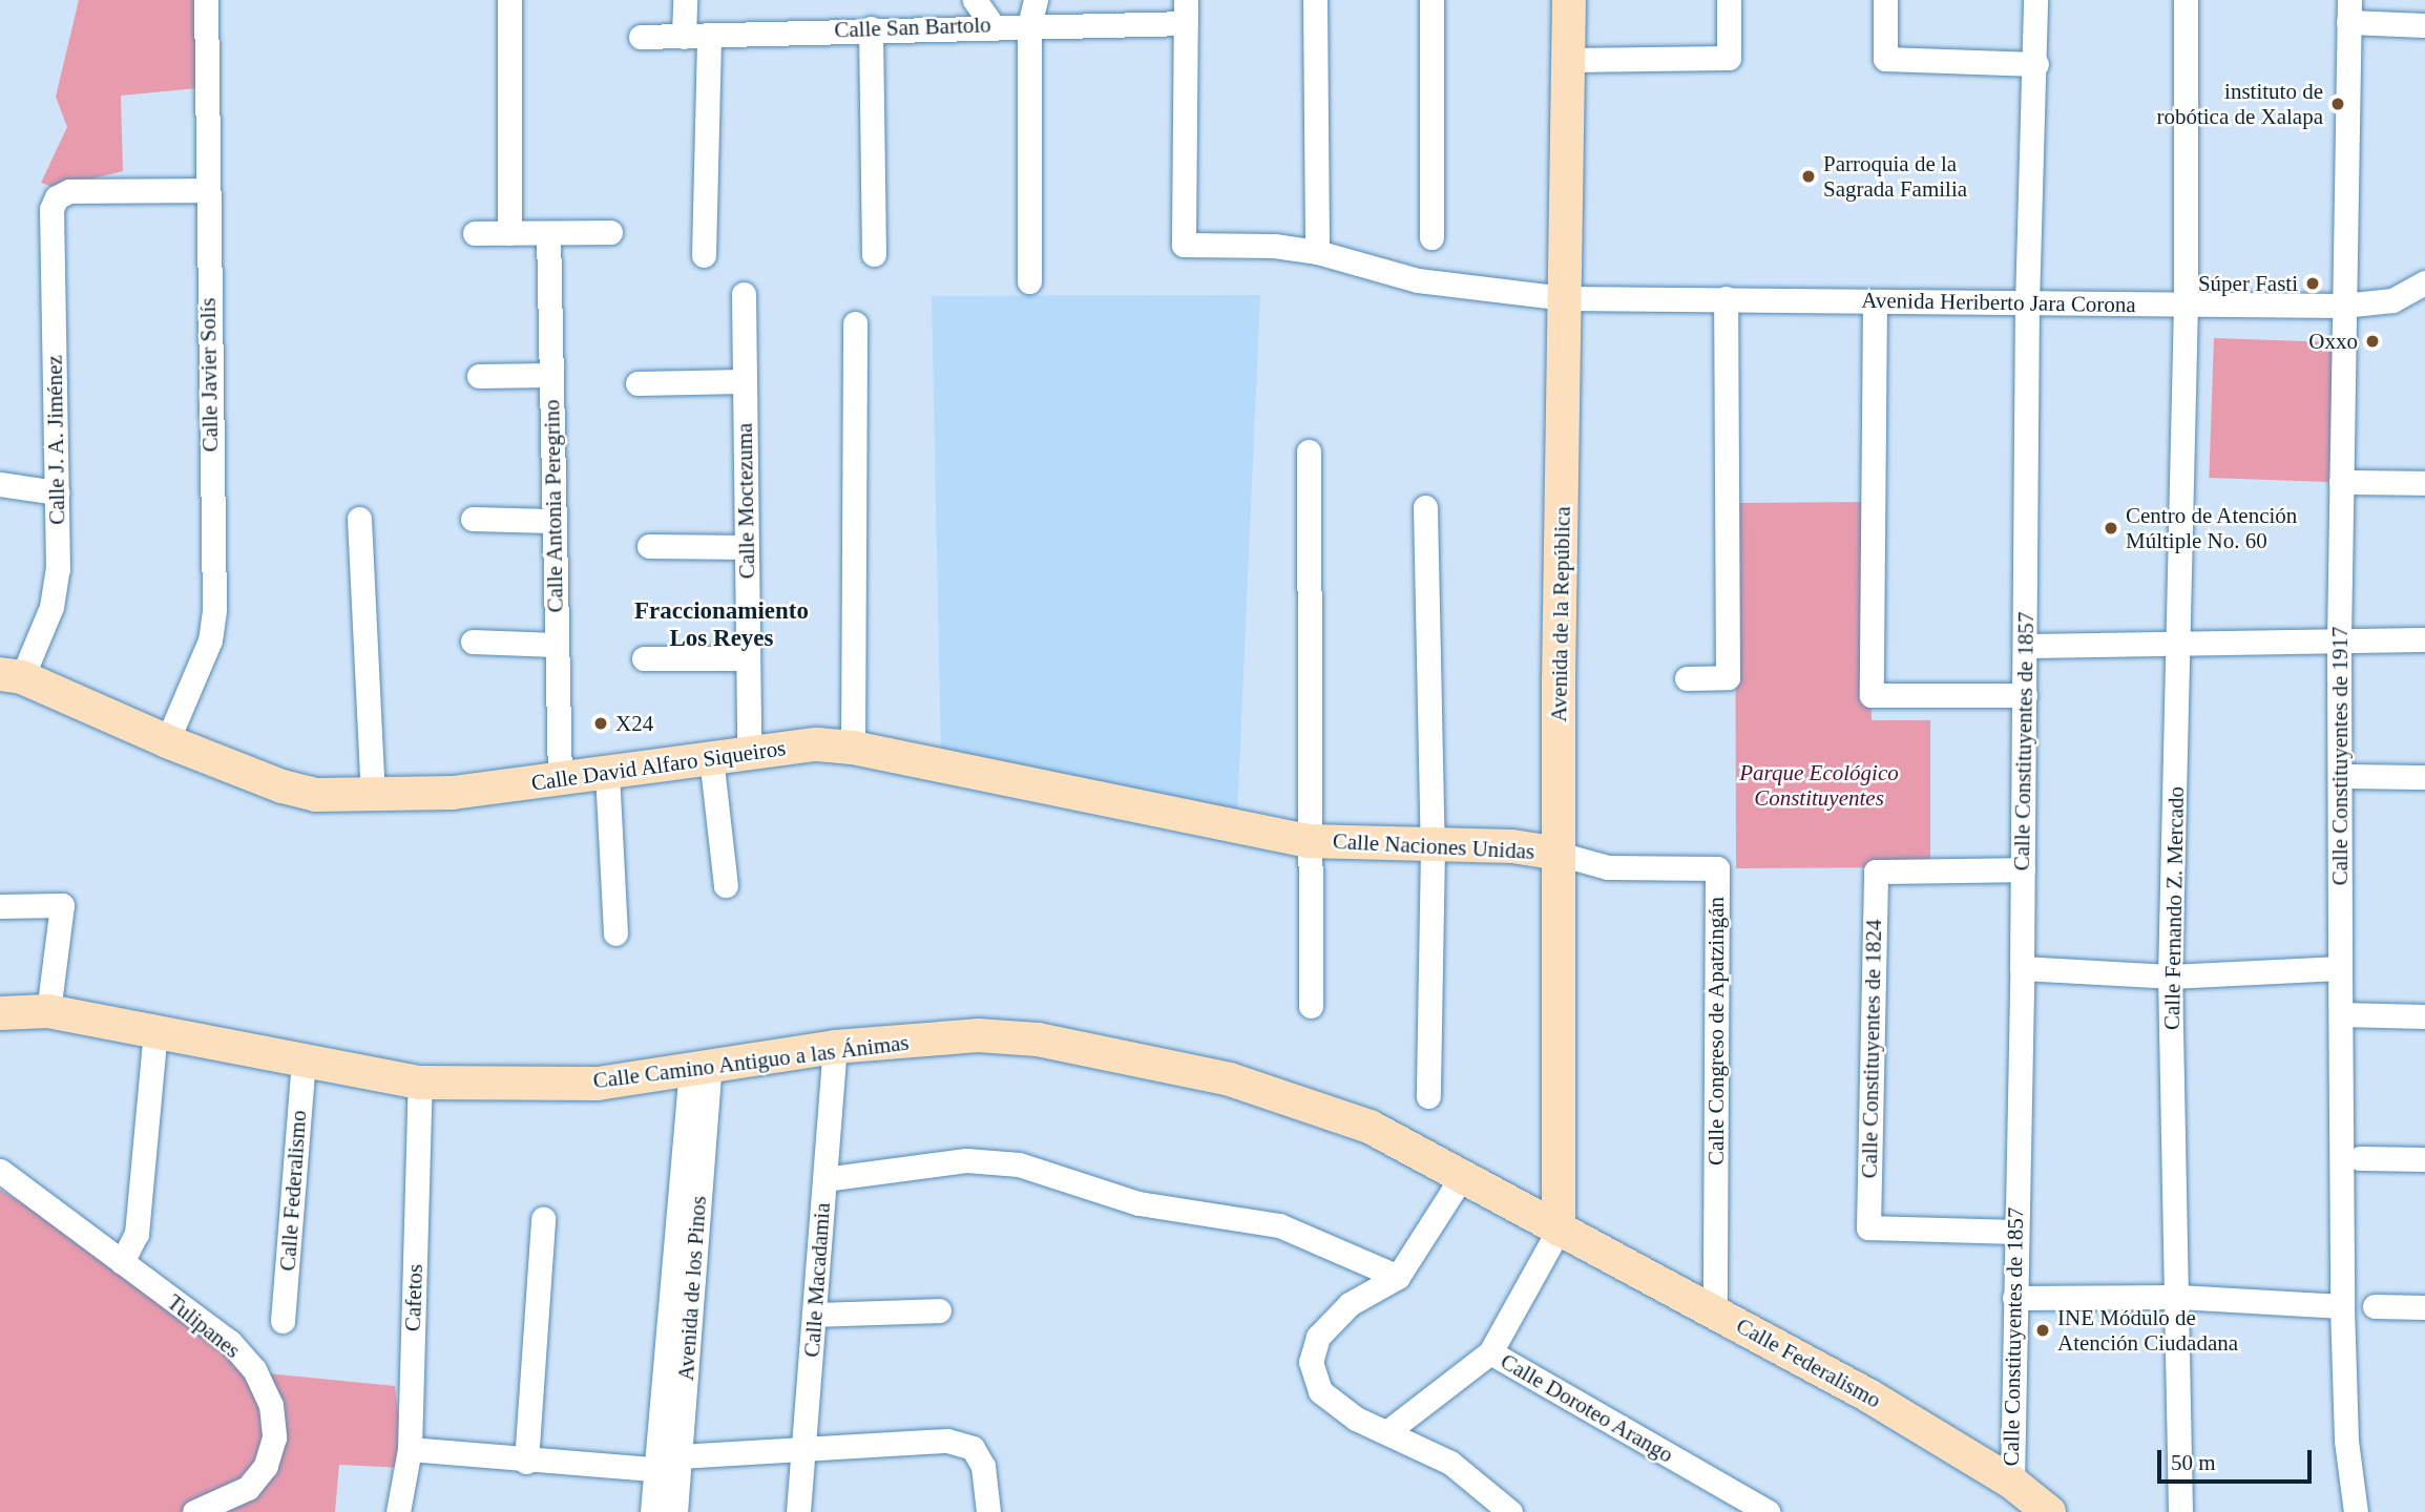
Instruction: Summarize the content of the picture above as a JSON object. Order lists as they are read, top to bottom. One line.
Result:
{"streets":{"main road":["Avenida de la República","Calle David Alfaro Siqueiros","Calle Naciones Unidas","Calle Camino Antiguo a las Ánimas","Calle Federalismo"],"street":["Calle San Bartolo","Avenida Heriberto Jara Corona","Calle Javier Solís","Calle J. A. Jiménez","Calle Moctezuma","Calle Antonia Peregrino","Calle Constituyentes de 1857","Calle Constituyentes de 1917","Calle Fernando Z. Mercado","Calle Congreso de Apatzingán","Calle Constituyentes de 1824","Calle Macadamia","Avenida de los Pinos","Cafetos","Tulipanes","Calle Doroteo Arango"]},"crossings":[["Calle San Bartolo","Avenida Heriberto Jara Corona"],["Avenida Heriberto Jara Corona","Avenida de la República"],["Avenida Heriberto Jara Corona","Calle Constituyentes de 1857"],["Avenida Heriberto Jara Corona","Calle Constituyentes de 1917"],["Avenida Heriberto Jara Corona","Calle Fernando Z. Mercado"],["Calle Javier Solís","Calle J. A. Jiménez"],["Calle Javier Solís","Calle David Alfaro Siqueiros"],["Calle J. A. Jiménez","Calle David Alfaro Siqueiros"],["Calle Moctezuma","Calle David Alfaro Siqueiros"],["Calle Antonia Peregrino","Calle David Alfaro Siqueiros"],["Avenida de la República","Calle Naciones Unidas"],["Avenida de la República","Calle Congreso de Apatzingán"],["Avenida de la República","Calle Camino Antiguo a las Ánimas"],["Avenida de la República","Calle Federalismo"],["Avenida de la República","Calle Doroteo Arango"],["Calle Constituyentes de 1857","Calle Constituyentes de 1824"],["Calle Constituyentes de 1857","Calle Federalismo"],["Calle David Alfaro Siqueiros","Calle Naciones Unidas"],["Calle Naciones Unidas","Calle Congreso de Apatzingán"],["Calle Congreso de Apatzingán","Calle Federalismo"],["Calle Camino Antiguo a las Ánimas","Calle Federalismo"],["Calle Camino Antiguo a las Ánimas","Calle Macadamia"],["Calle Camino Antiguo a las Ánimas","Avenida de los Pinos"],["Calle Camino Antiguo a las Ánimas","Cafetos"],["Calle Camino Antiguo a las Ánimas","Calle Doroteo Arango"],["Calle Federalismo","Calle Doroteo Arango"]],"districts":["Fraccionamiento Los Reyes"],"parks":["Parque Ecológico Constituyentes"],"places":["instituto de robótica de Xalapa","Parroquia de la Sagrada Familia","Súper Fasti","Oxxo","Centro de Atención Múltiple No. 60","X24","INE Módulo de Atención Ciudadana"],"scale_bar":"50 m"}
